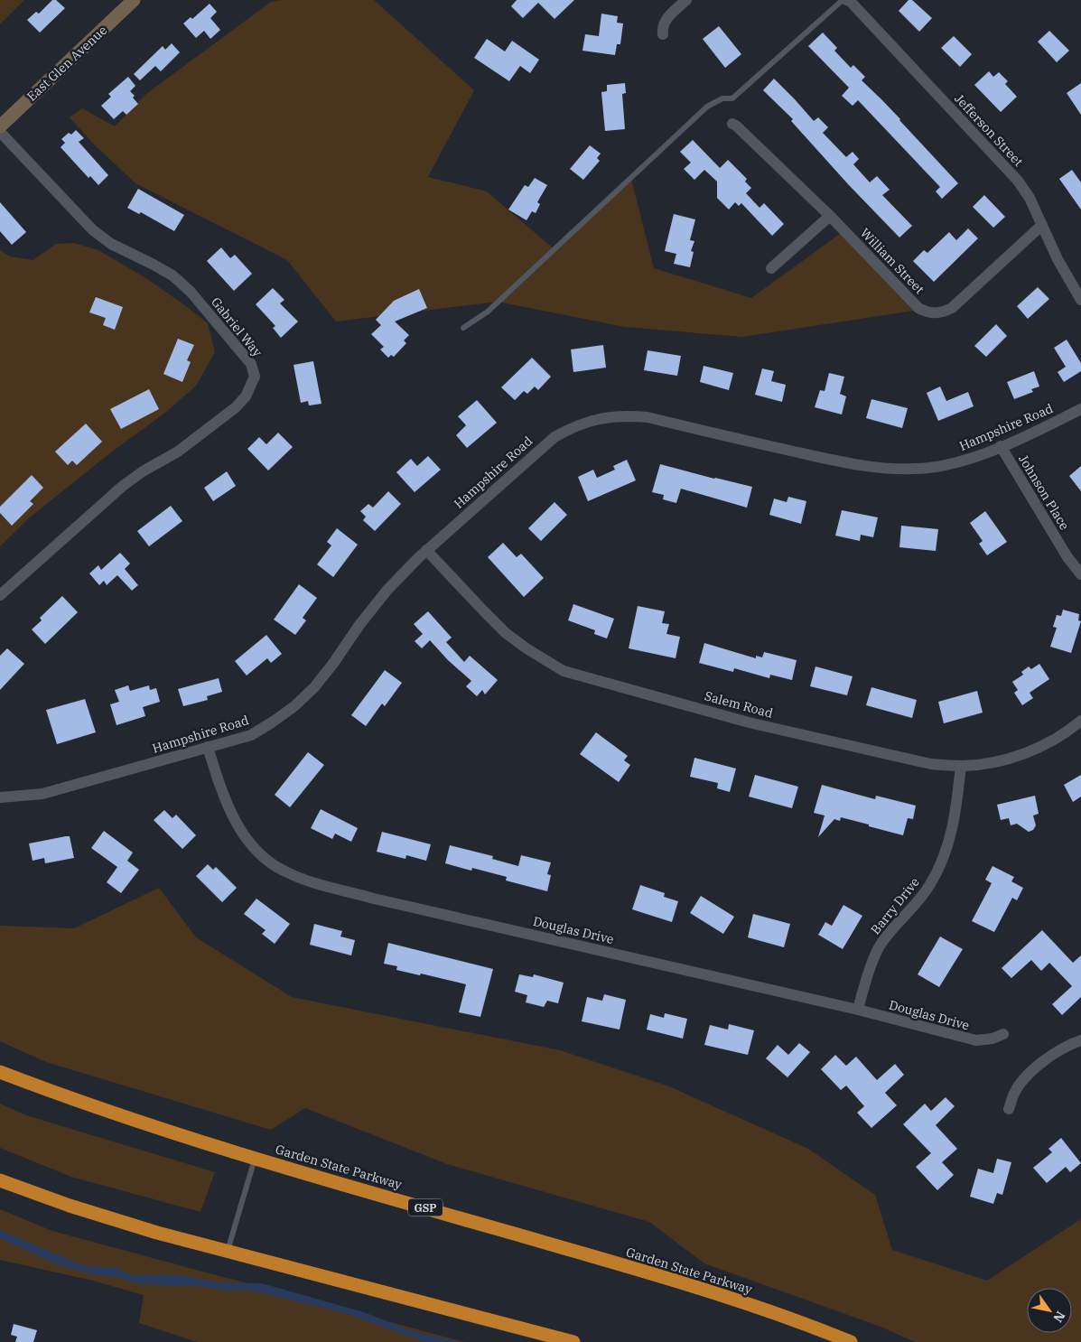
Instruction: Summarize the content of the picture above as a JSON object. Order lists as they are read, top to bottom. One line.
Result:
{"streets":{"highway":["Garden State Parkway","GSP"],"street":["East Glen Avenue","Jefferson Street","William Street","Gabriel Way","Hampshire Road","Johnson Place","Salem Road","Barry Drive","Douglas Drive"]},"crossings":[["Jefferson Street","William Street"],["Hampshire Road","Johnson Place"],["Hampshire Road","Salem Road"],["Hampshire Road","Douglas Drive"],["Salem Road","Barry Drive"],["Barry Drive","Douglas Drive"]],"north":"bottom right"}
